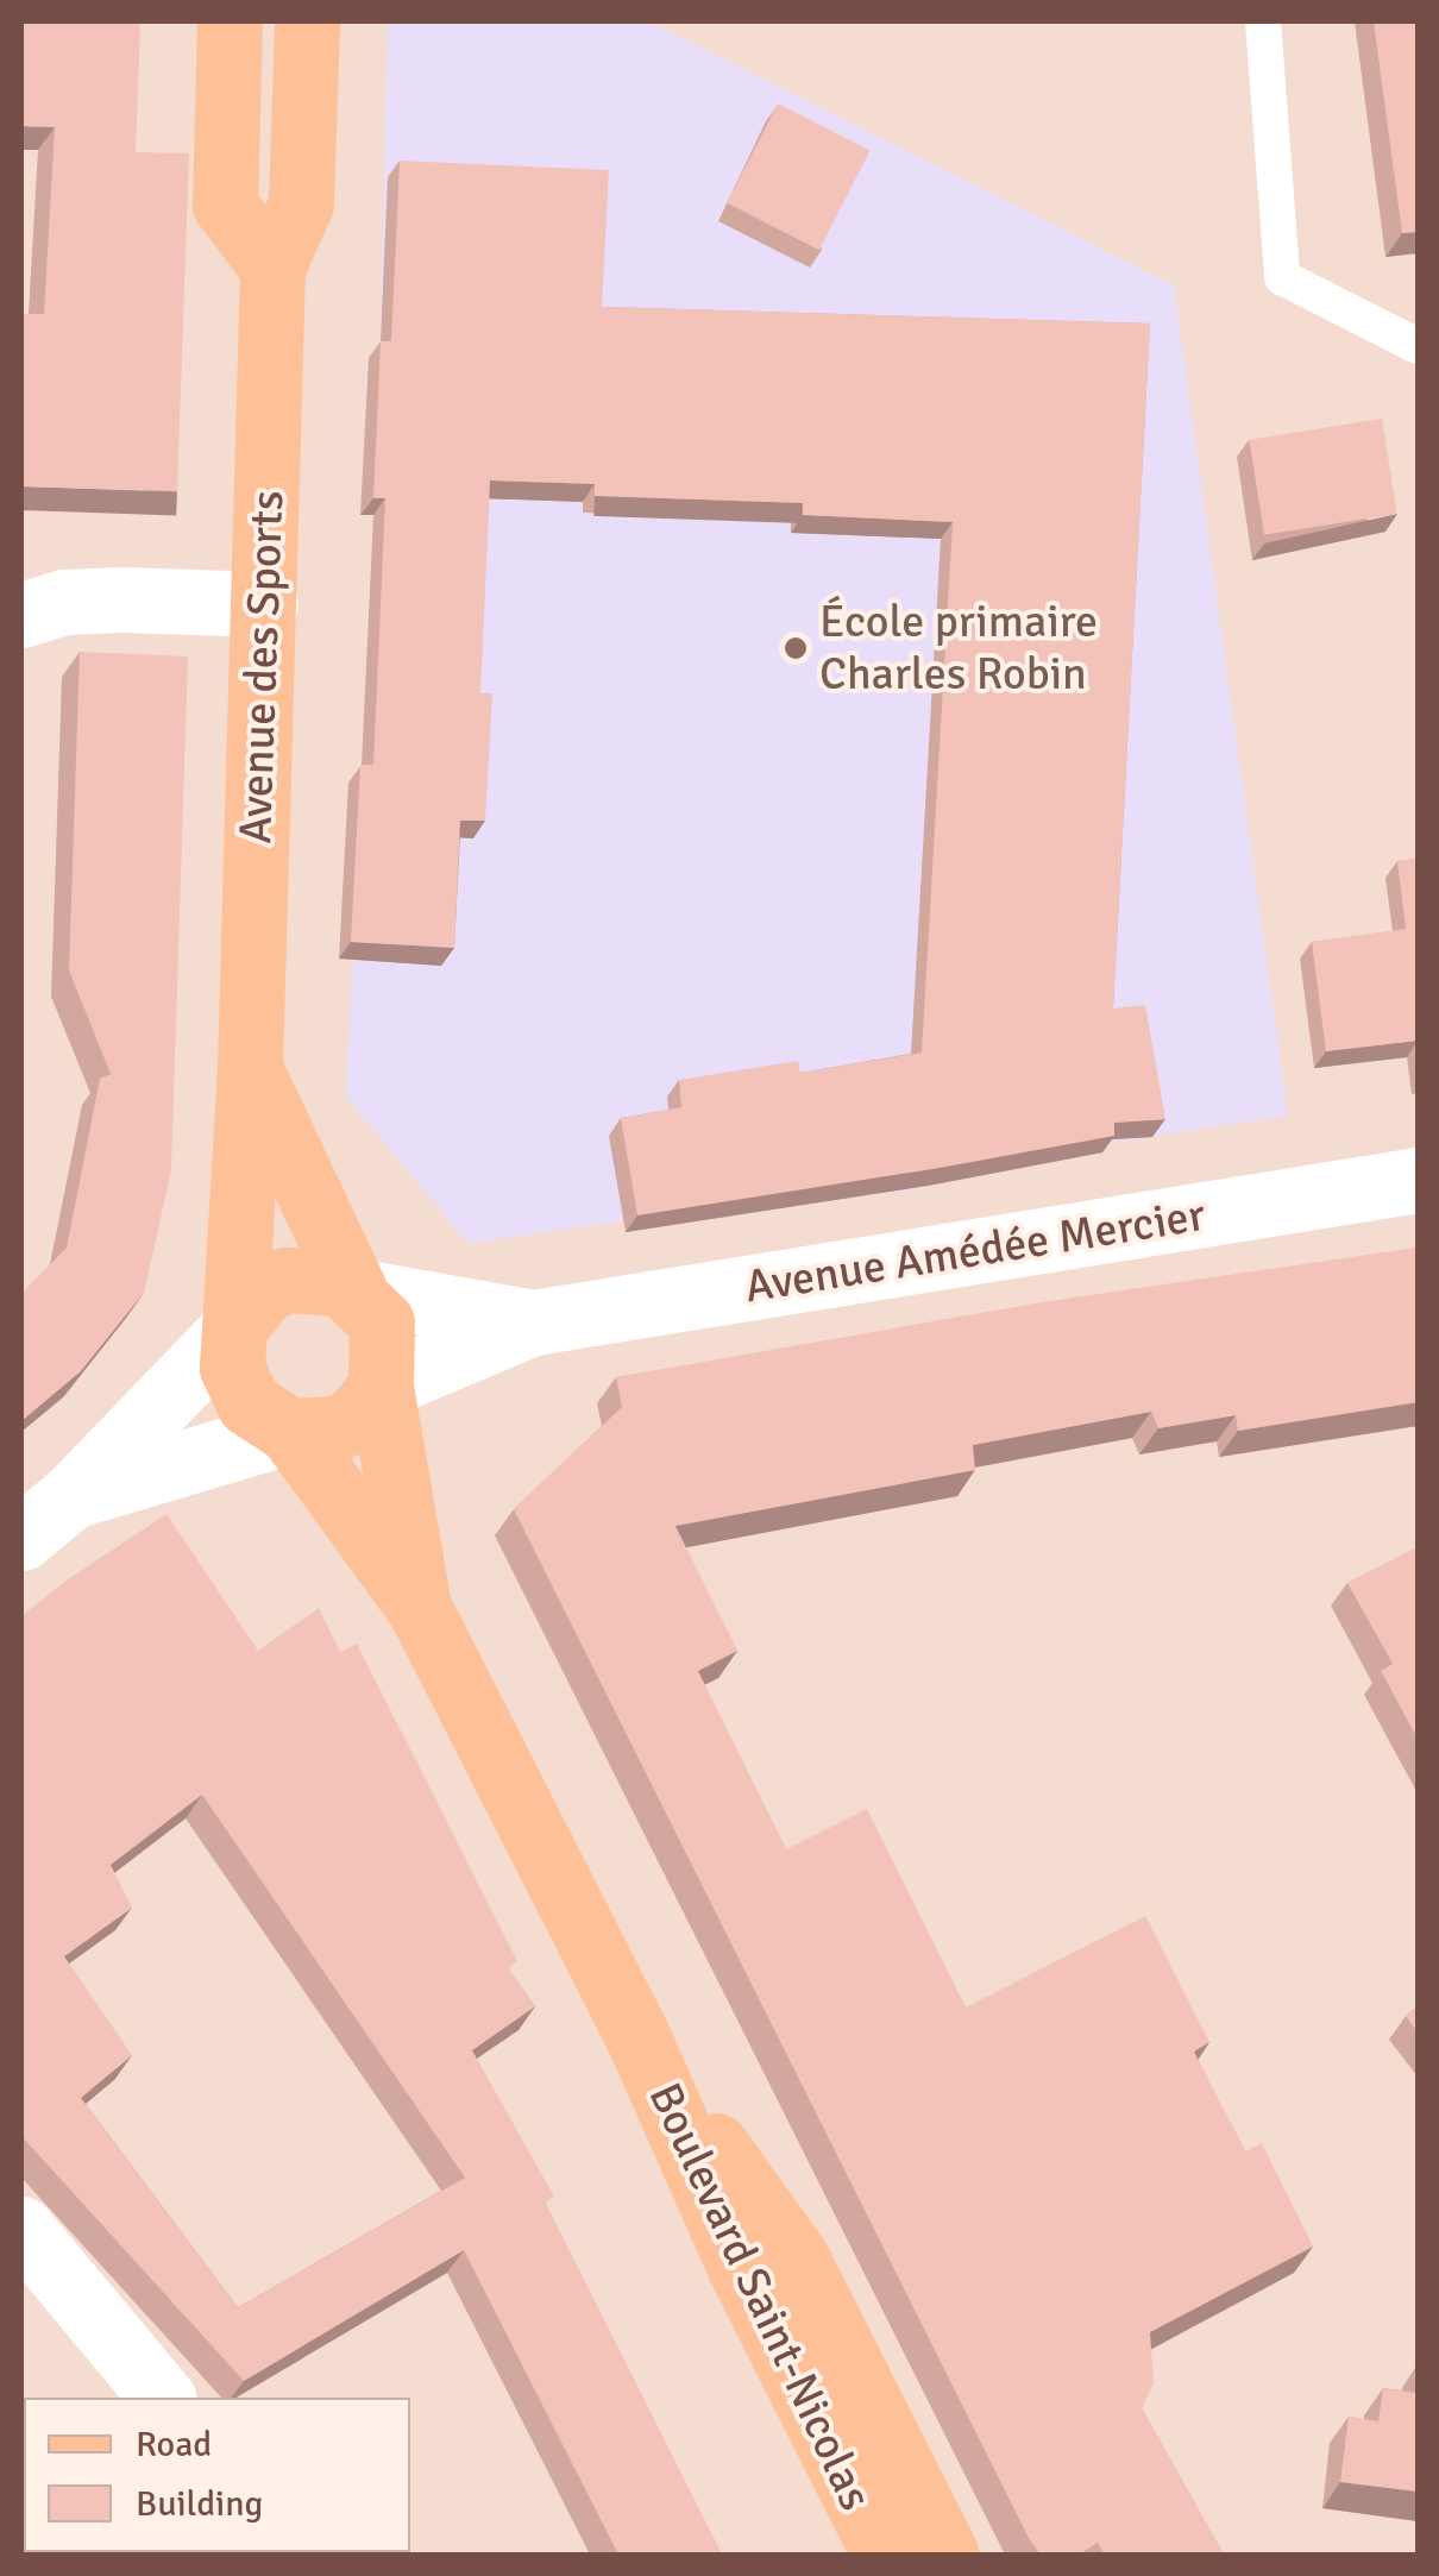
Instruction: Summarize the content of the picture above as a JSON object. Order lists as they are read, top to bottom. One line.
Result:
{"streets":{"main road":["Avenue des Sports","Avenue Amédée Mercier","Boulevard Saint-Nicolas"]},"places":["École primaire Charles Robin"],"legend":["Road","Building"]}
